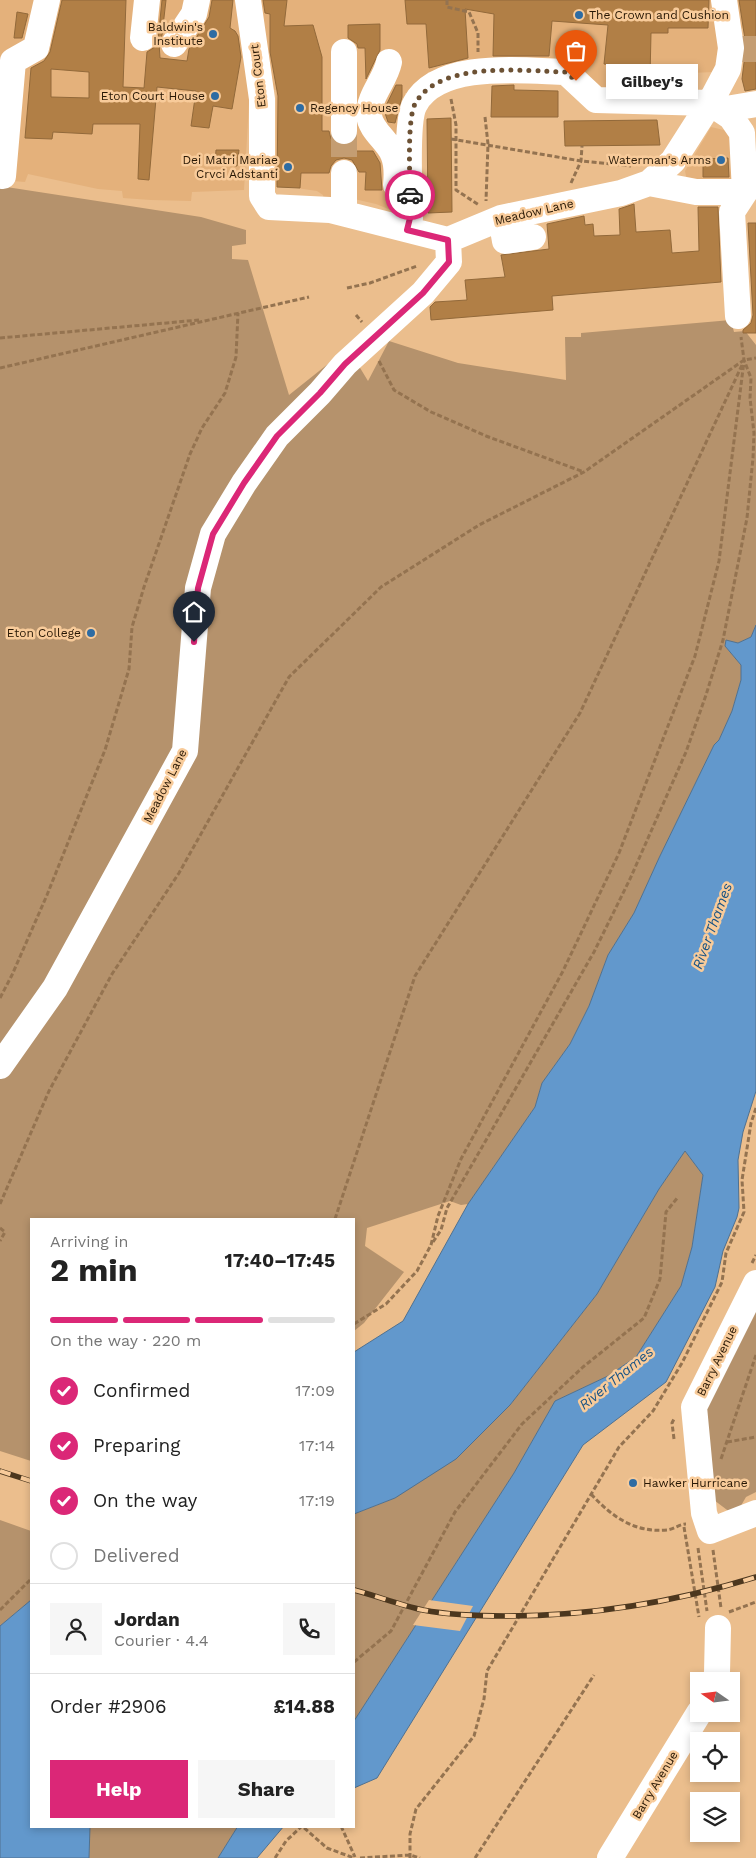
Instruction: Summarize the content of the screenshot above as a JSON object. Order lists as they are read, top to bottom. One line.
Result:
{"streets":{"street":["Eton Court","Meadow Lane","Barry Avenue"]},"crossings":[["Eton Court","Meadow Lane"]],"water":["River Thames"],"places":["The Crown and Cushion","Baldwin's Institute","Gilbey's","Eton Court House","Regency House","Waterman's Arms","Dei Matri Mariae Crvci Adstanti","Eton College","Hawker Hurricane"],"north":"left","page":{"bubble":"Gilbey's","heading":["2 min","Arriving in","17:40–17:45"],"panel":["Jordan","Courier · 4.4","Order #2906","£14.88"],"bar":"On the way · 220 m","list":[["Confirmed","17:09"],["Preparing","17:14"],["On the way","17:19"],"Delivered"],"buttons":["Help","Share"]}}
